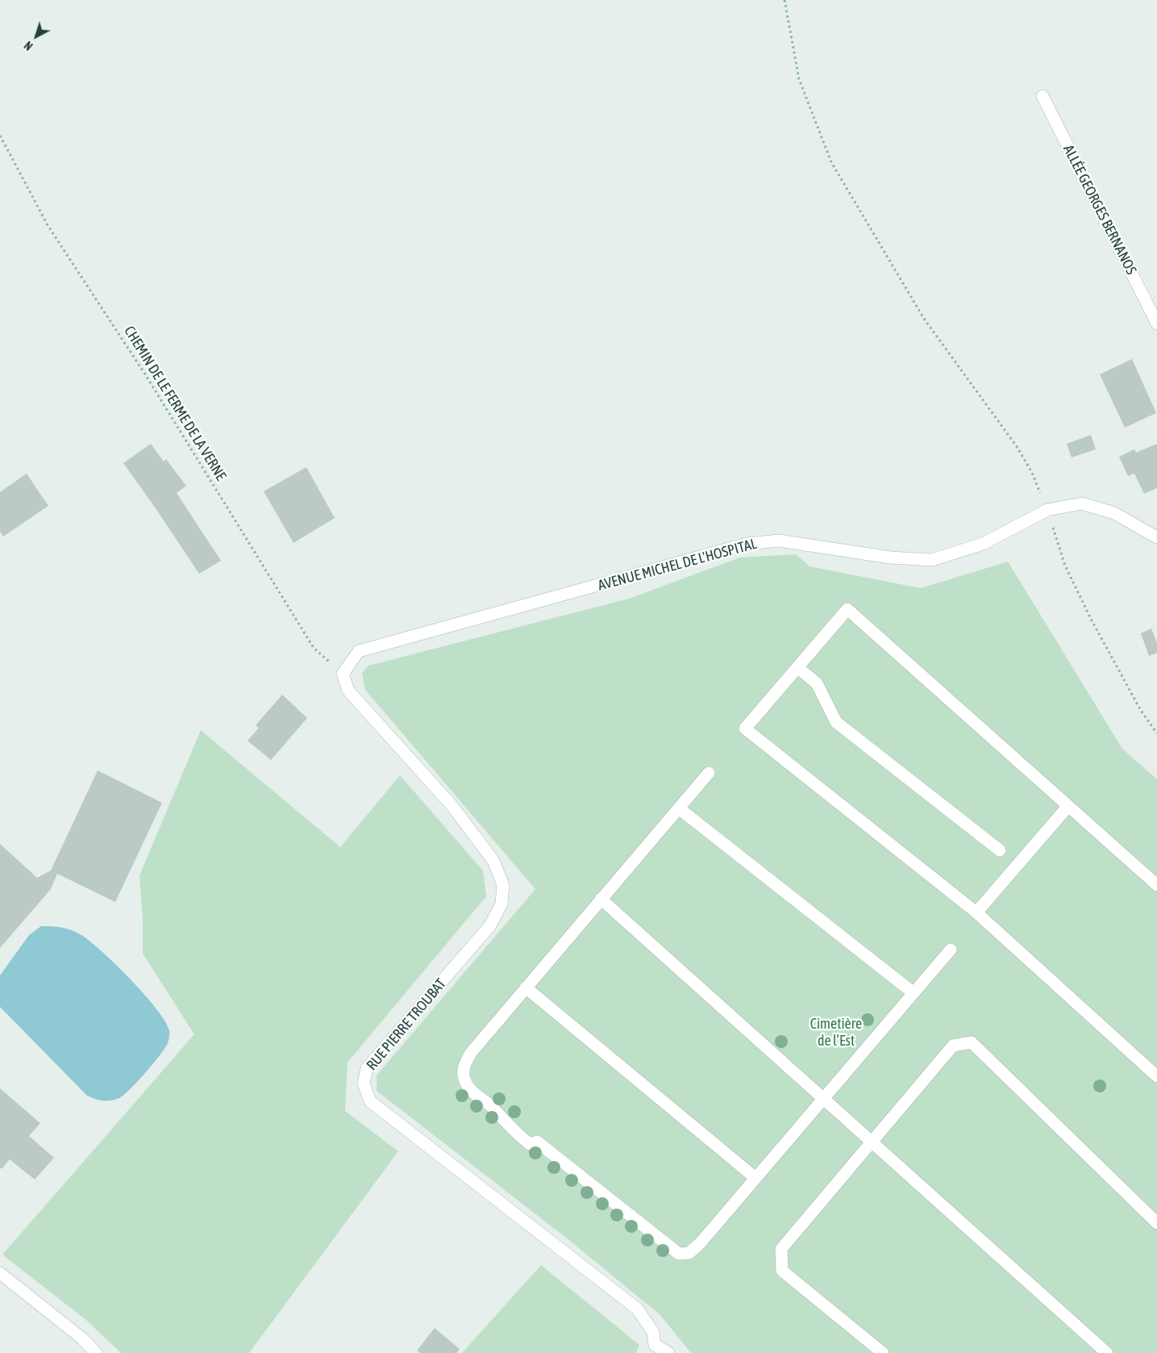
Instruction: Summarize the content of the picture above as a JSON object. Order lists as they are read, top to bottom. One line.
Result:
{"streets":{"street":["ALLÉE GEORGES BERNANOS","AVENUE MICHEL DE L'HOSPITAL","RUE PIERRE TROUBAT"],"path":["CHEMIN DE LE FERME DE LA VERNE"]},"crossings":[["CHEMIN DE LE FERME DE LA VERNE","AVENUE MICHEL DE L'HOSPITAL"],["CHEMIN DE LE FERME DE LA VERNE","RUE PIERRE TROUBAT"],["AVENUE MICHEL DE L'HOSPITAL","RUE PIERRE TROUBAT"]],"parks":["Cimetière de l’Est"],"north":"bottom left"}
